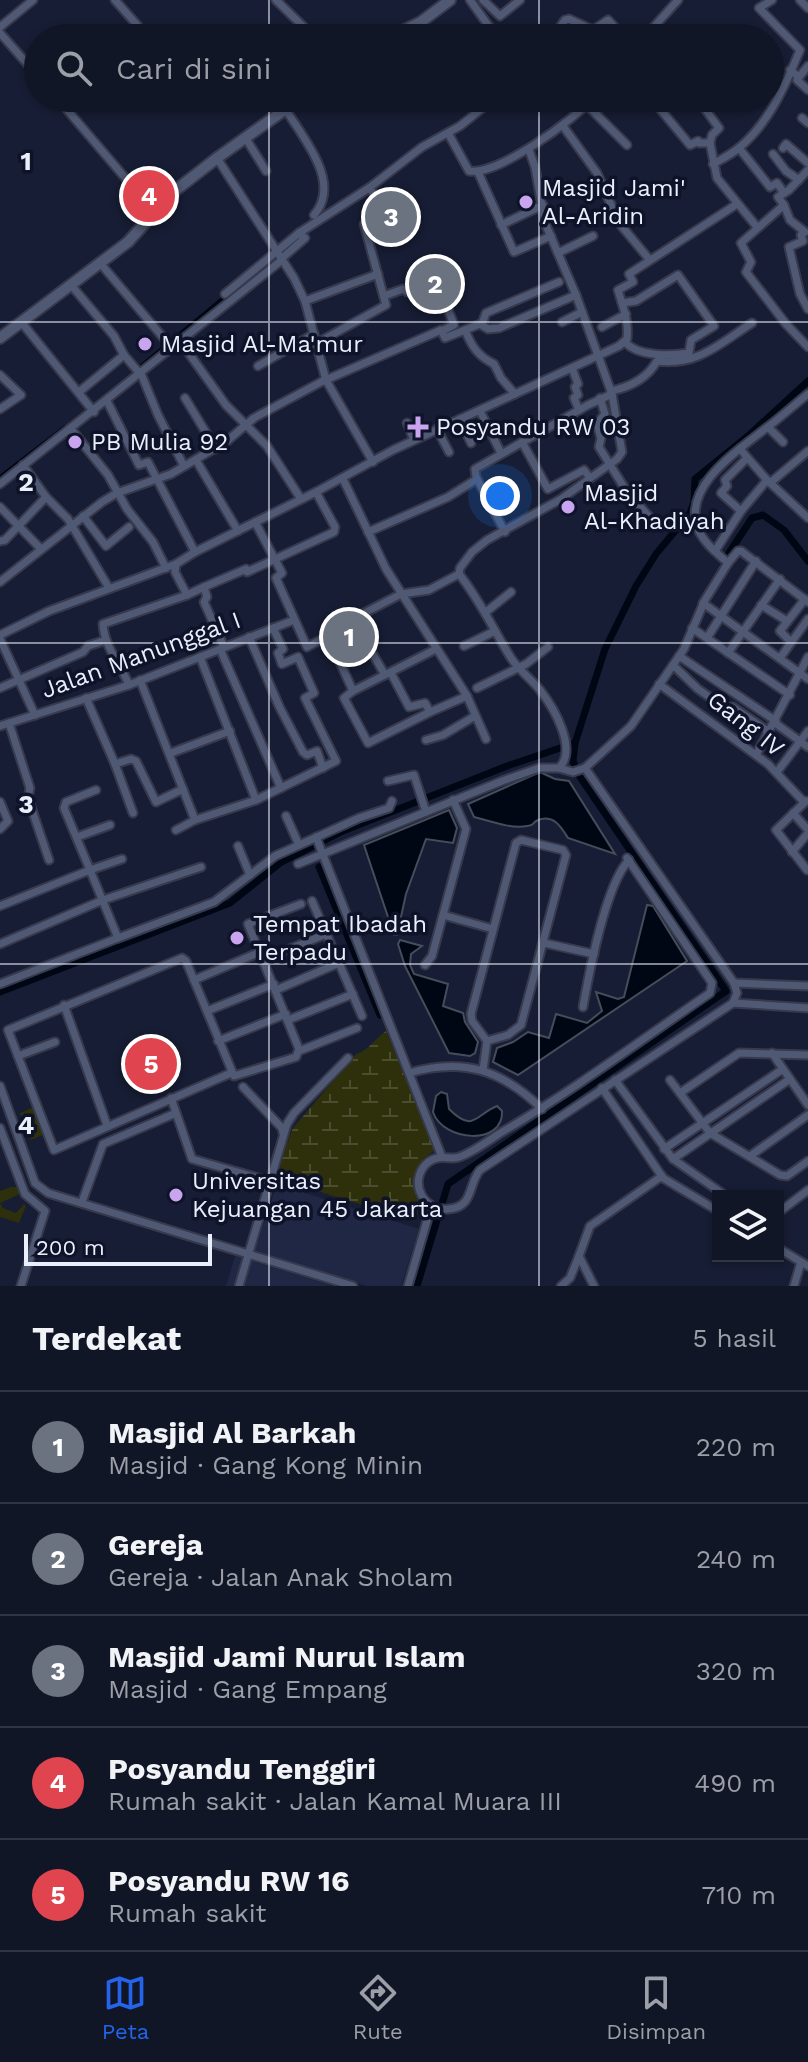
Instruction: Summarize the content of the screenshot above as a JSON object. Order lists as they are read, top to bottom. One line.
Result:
{"streets":{"street":["Jalan Manunggal I","Gang IV"]},"places":{"other":["Masjid Jami' Al-Aridin","Masjid Al-Ma'mur","PB Mulia 92","Masjid Al-Khadiyah","Tempat Ibadah Terpadu","Universitas Kejuangan 45 Jakarta"],"health":["Posyandu RW 03"]},"scale_bar":"200 m","page":{"search":"Cari di sini","pins":["4","3","2","1","5"],"scale":"200 m","heading":["Terdekat","5 hasil"],"list":[{"mark":"1","name":"Masjid Al Barkah","note":"Masjid · Gang Kong Minin","value":"220 m"},{"mark":"2","name":"Gereja","note":"Gereja · Jalan Anak Sholam","value":"240 m"},{"mark":"3","name":"Masjid Jami Nurul Islam","note":"Masjid · Gang Empang","value":"320 m"},{"mark":"4","name":"Posyandu Tenggiri","note":"Rumah sakit · Jalan Kamal Muara III","value":"490 m"},{"mark":"5","name":"Posyandu RW 16","note":"Rumah sakit","value":"710 m"}],"nav":["Peta","Rute","Disimpan"]},"grid":{"rows":["1","2","3","4"]}}
